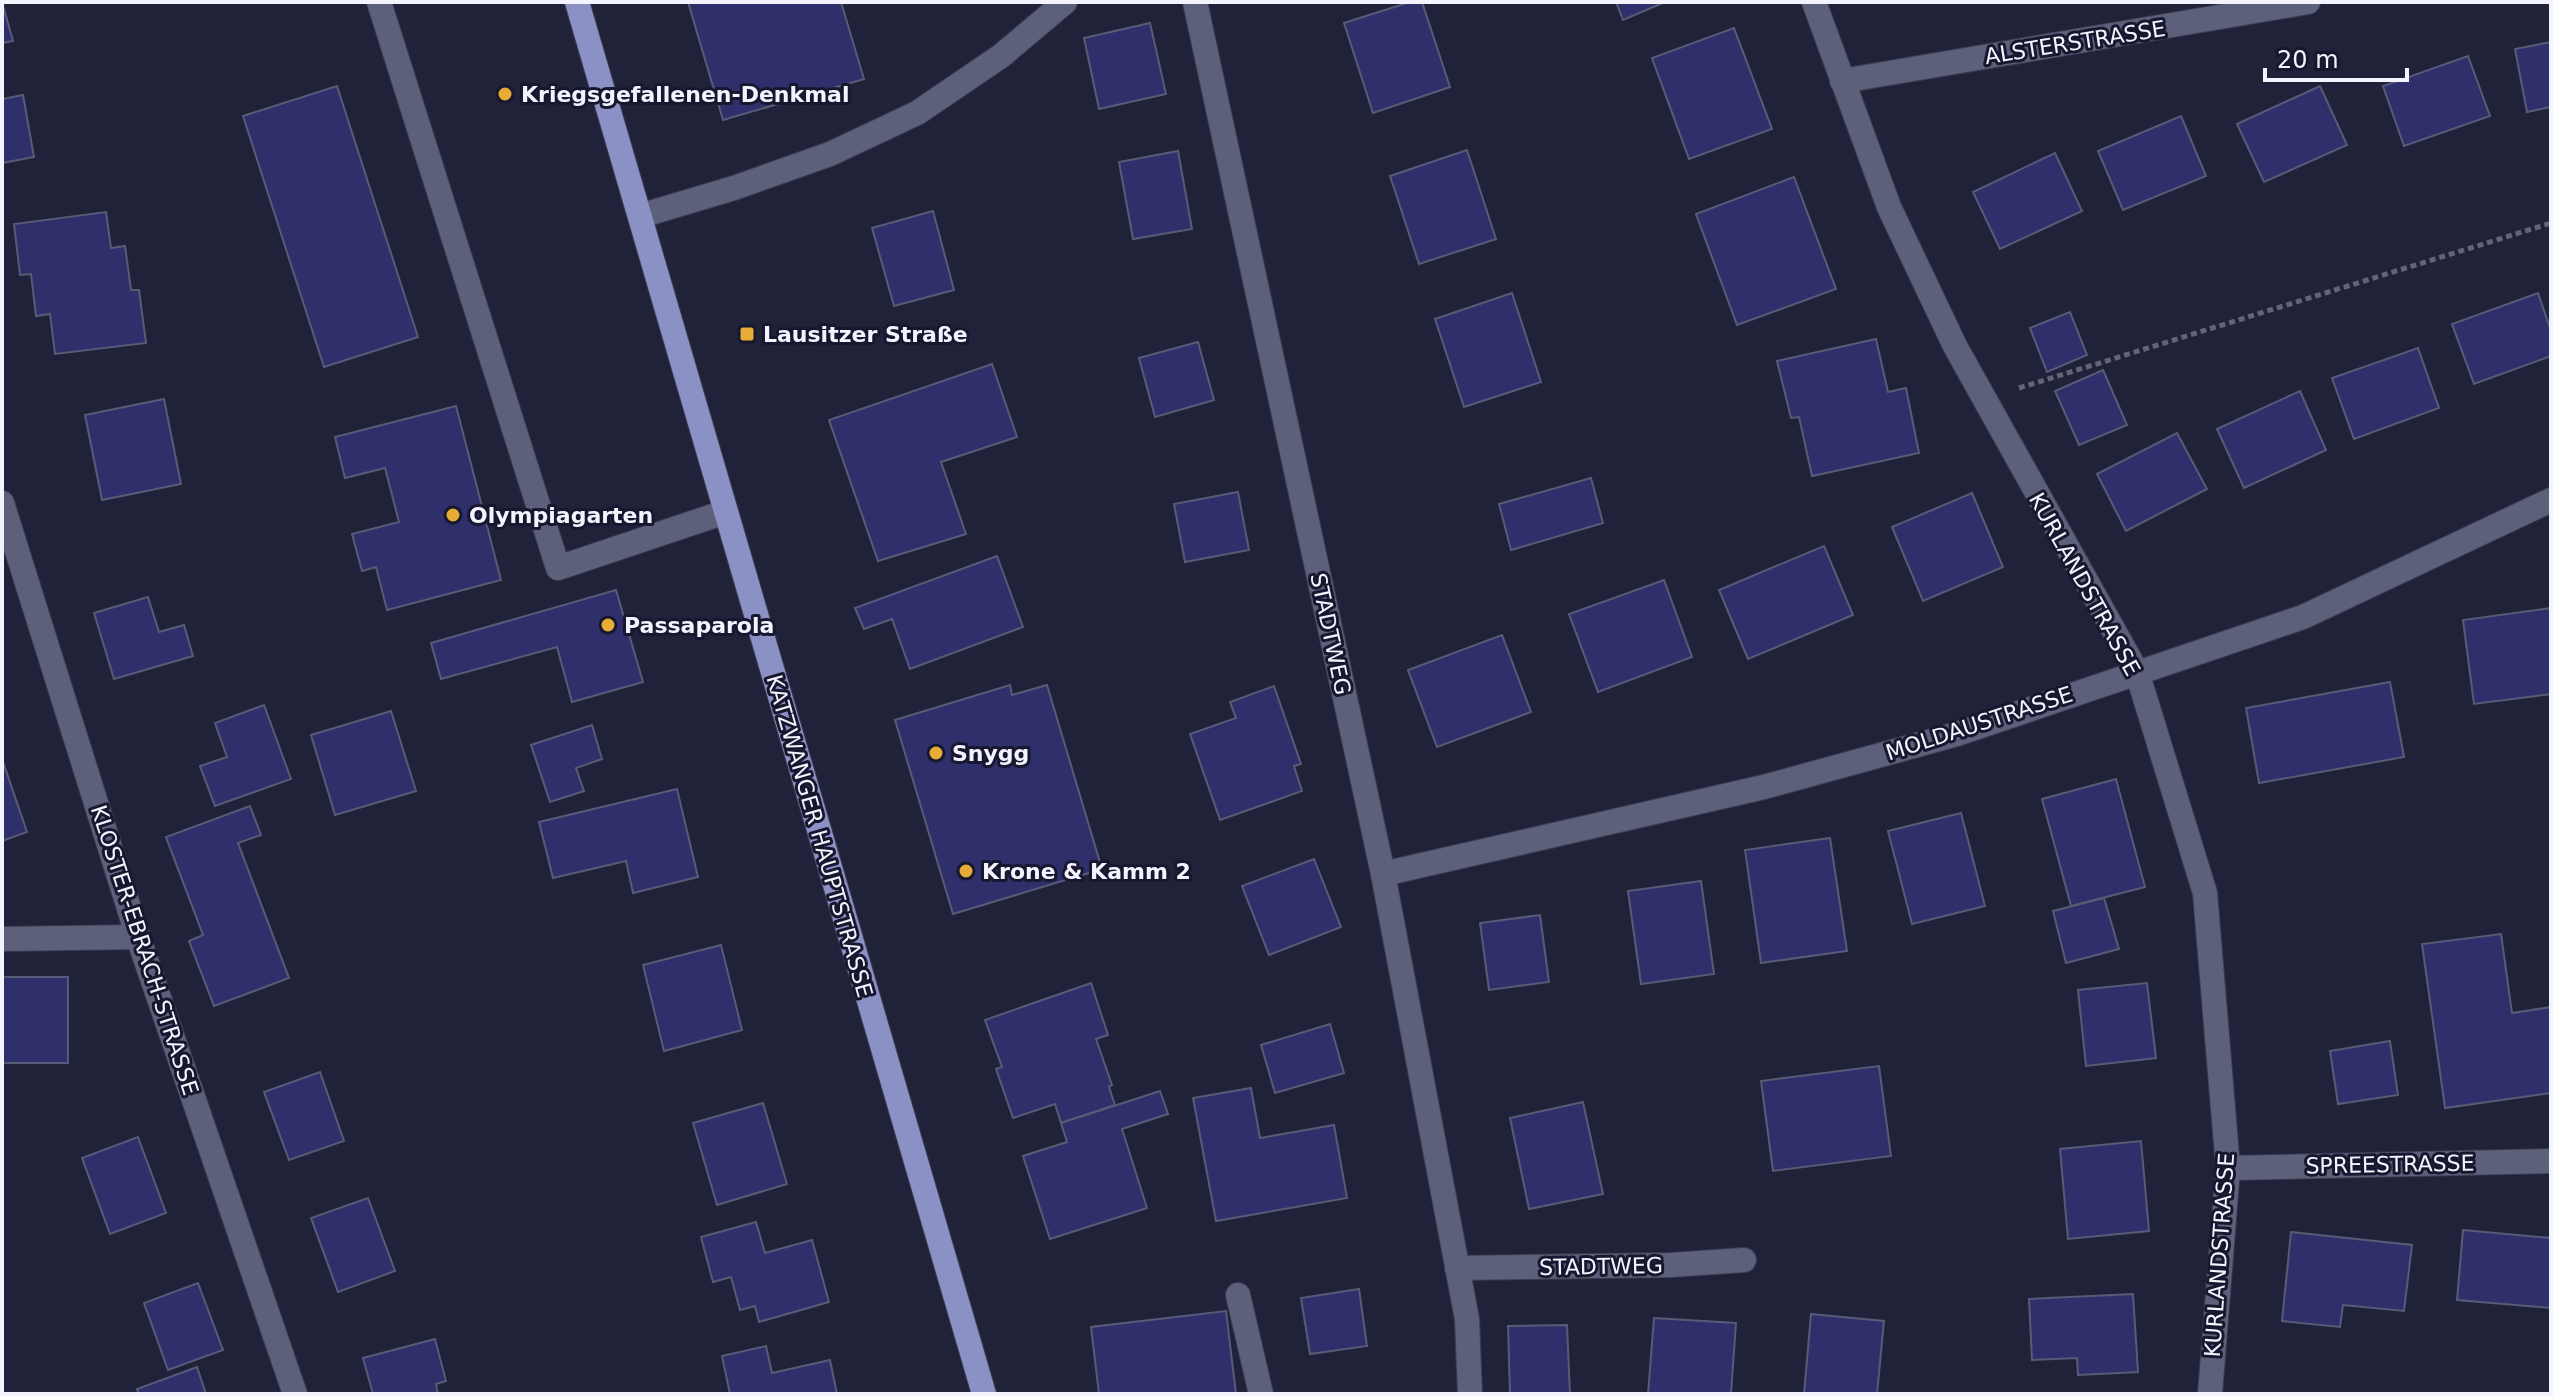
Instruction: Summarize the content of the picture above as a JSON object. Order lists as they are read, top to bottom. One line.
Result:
{"streets":{"main road":["KATZWANGER HAUPTSTRASSE"],"street":["ALSTERSTRASSE","KURLANDSTRASSE","STADTWEG","MOLDAUSTRASSE","KLOSTER-EBRACH-STRASSE","SPREESTRASSE"]},"crossings":[["ALSTERSTRASSE","KURLANDSTRASSE"],["KURLANDSTRASSE","MOLDAUSTRASSE"],["KURLANDSTRASSE","SPREESTRASSE"],["STADTWEG","MOLDAUSTRASSE"]],"places":{"other":["Kriegsgefallenen-Denkmal","Olympiagarten","Passaparola","Snygg","Krone & Kamm 2"],"transit":["Lausitzer Straße"]},"scale_bar":"20 m"}
